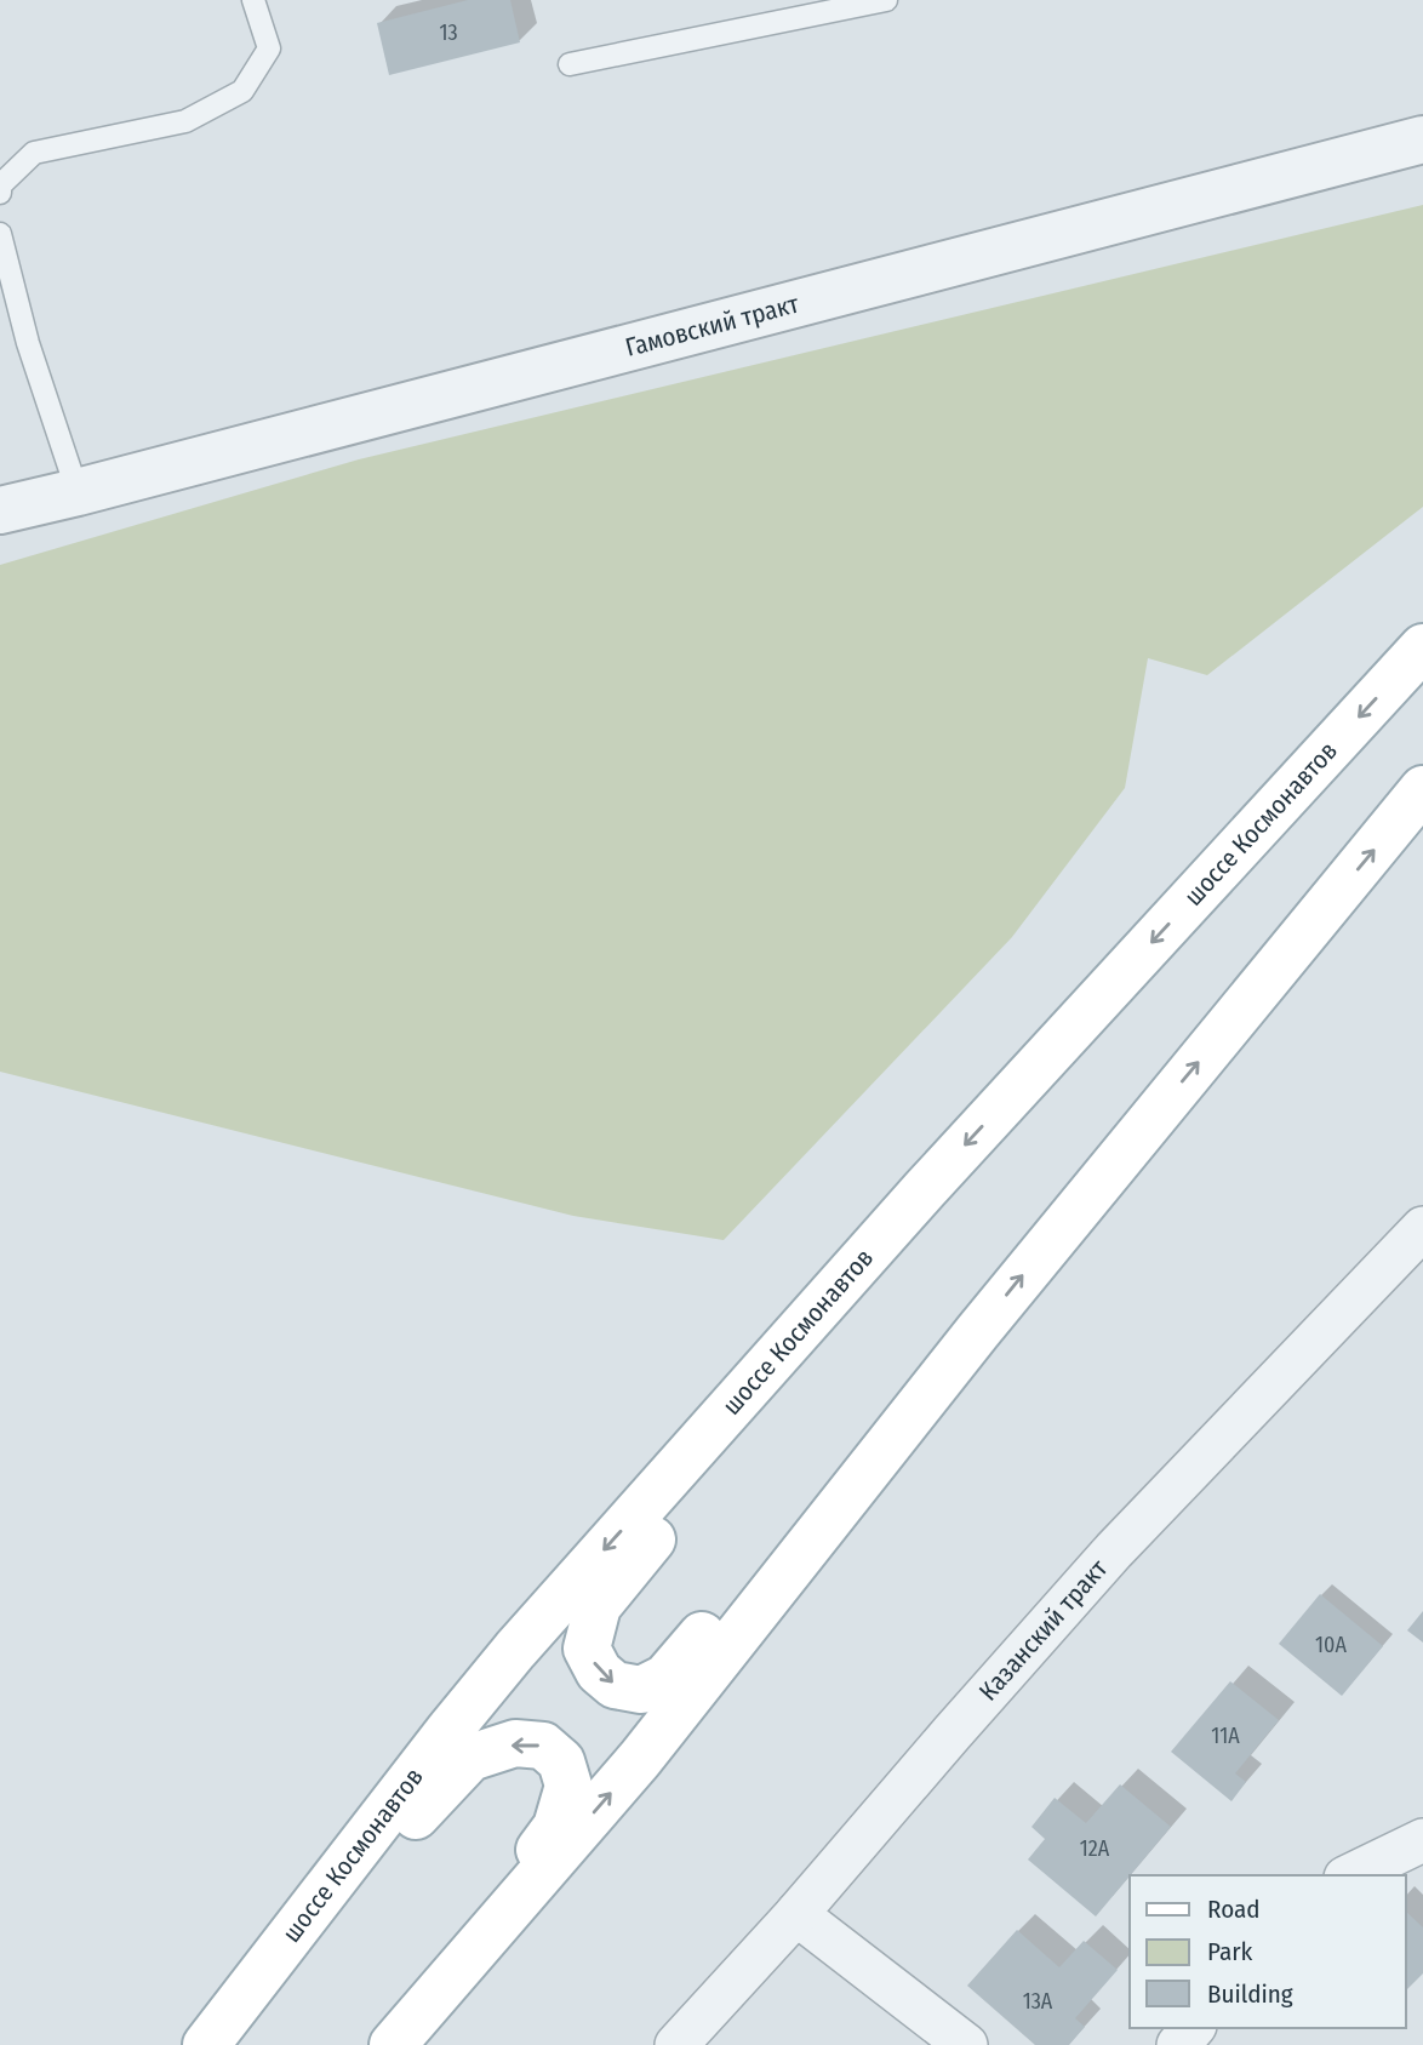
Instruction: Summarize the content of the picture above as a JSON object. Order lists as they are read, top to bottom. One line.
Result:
{"streets":{"main road":["шоссе Космонавтов"],"street":["Гамовский тракт","Казанский тракт"]},"house_numbers":["13","10А","11А","12А","13А"],"legend":["Road","Park","Building"]}
